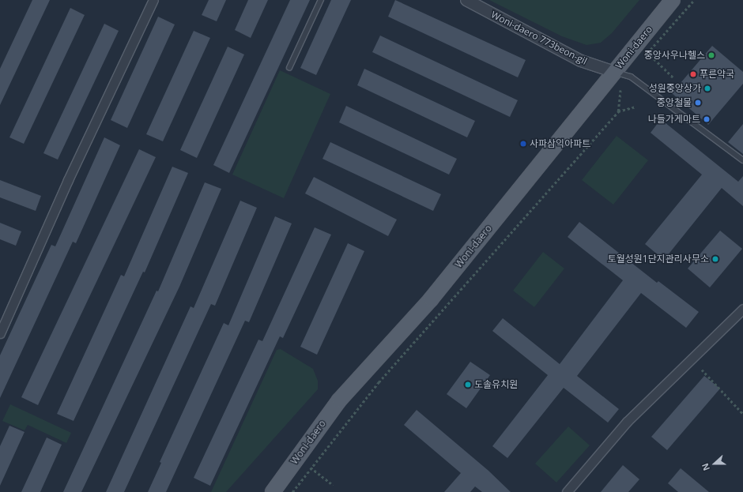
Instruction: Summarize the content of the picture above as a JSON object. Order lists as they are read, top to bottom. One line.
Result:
{"streets":{"main road":["Woni-daero"],"street":["Woni-daero 773beon-gil"]},"crossings":[["Woni-daero 773beon-gil","Woni-daero"]],"places":["중앙사우나헬스","푸른약국","성원중앙상가","중앙철물","나들가게마트","사파삼익아파트","토월성원1단지관리사무소","도솔유치원"],"north":"left"}
